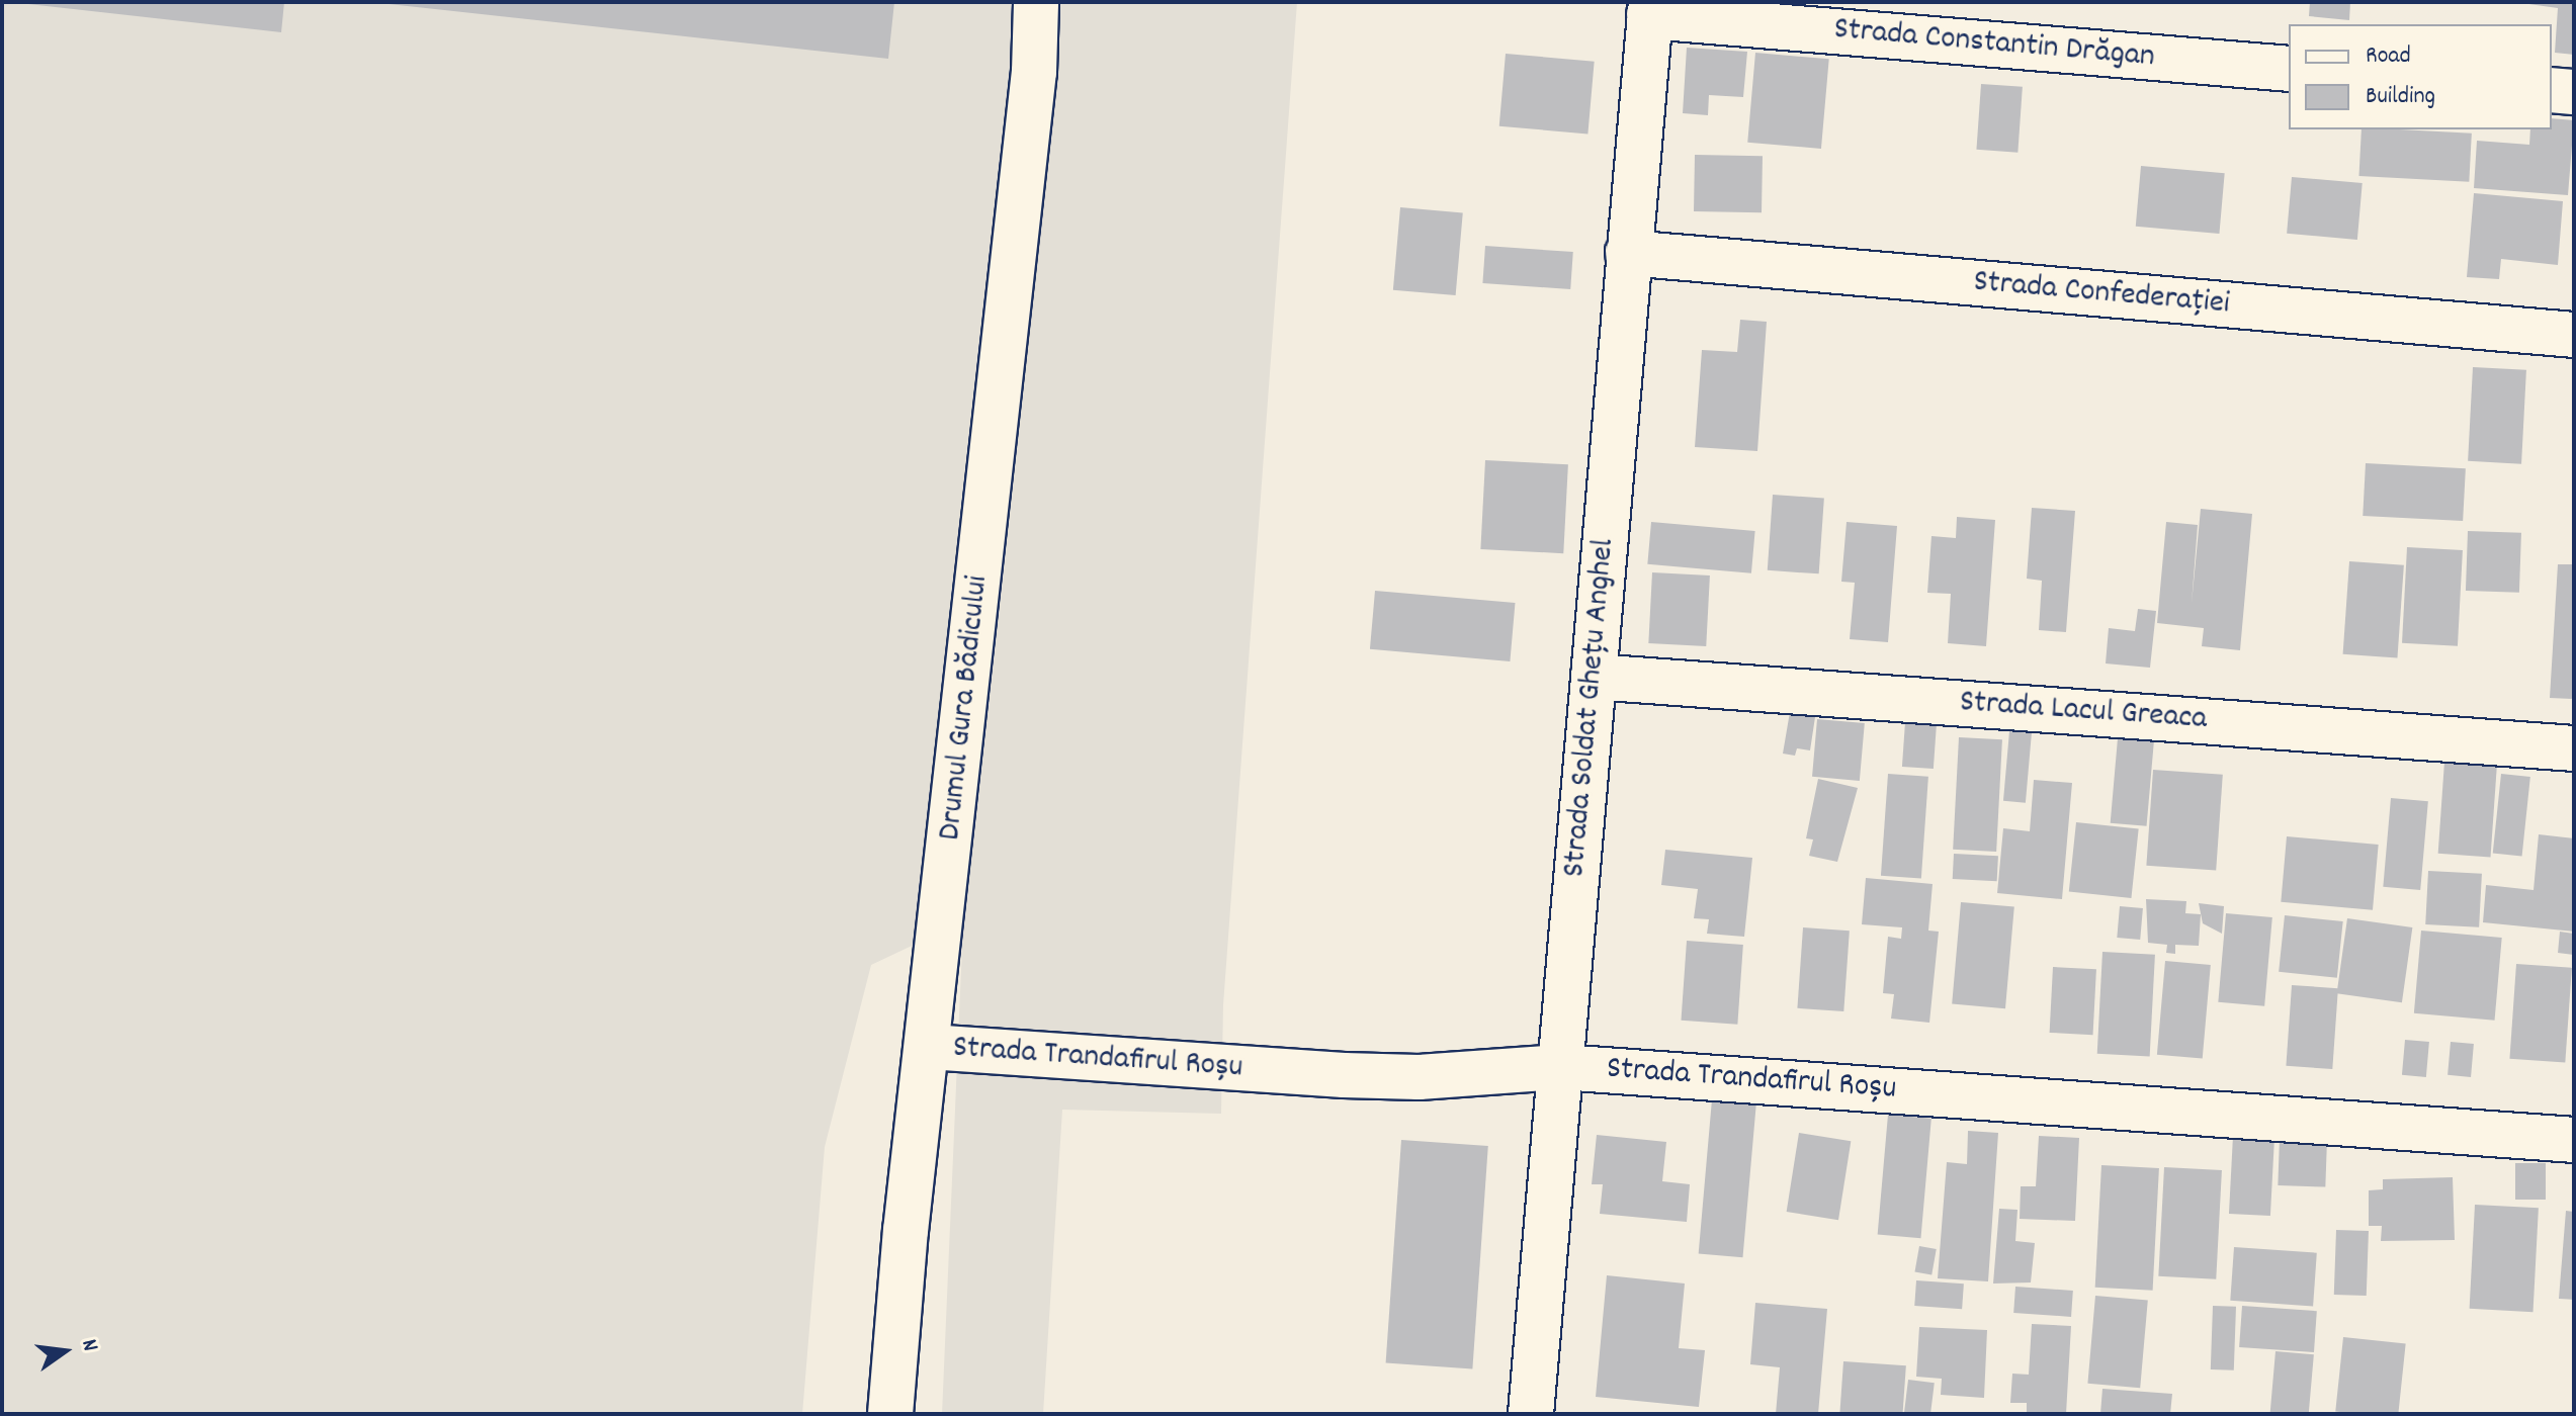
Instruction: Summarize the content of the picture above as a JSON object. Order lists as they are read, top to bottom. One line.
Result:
{"streets":{"street":["Strada Constantin Drăgan","Strada Confederației","Drumul Gura Bădicului","Strada Soldat Ghețu Anghel","Strada Lacul Greaca","Strada Trandafirul Roșu"]},"crossings":[["Strada Constantin Drăgan","Strada Soldat Ghețu Anghel"],["Strada Confederației","Strada Soldat Ghețu Anghel"],["Drumul Gura Bădicului","Strada Trandafirul Roșu"],["Strada Soldat Ghețu Anghel","Strada Lacul Greaca"],["Strada Soldat Ghețu Anghel","Strada Trandafirul Roșu"]],"legend":["Road","Building"],"north":"right"}
